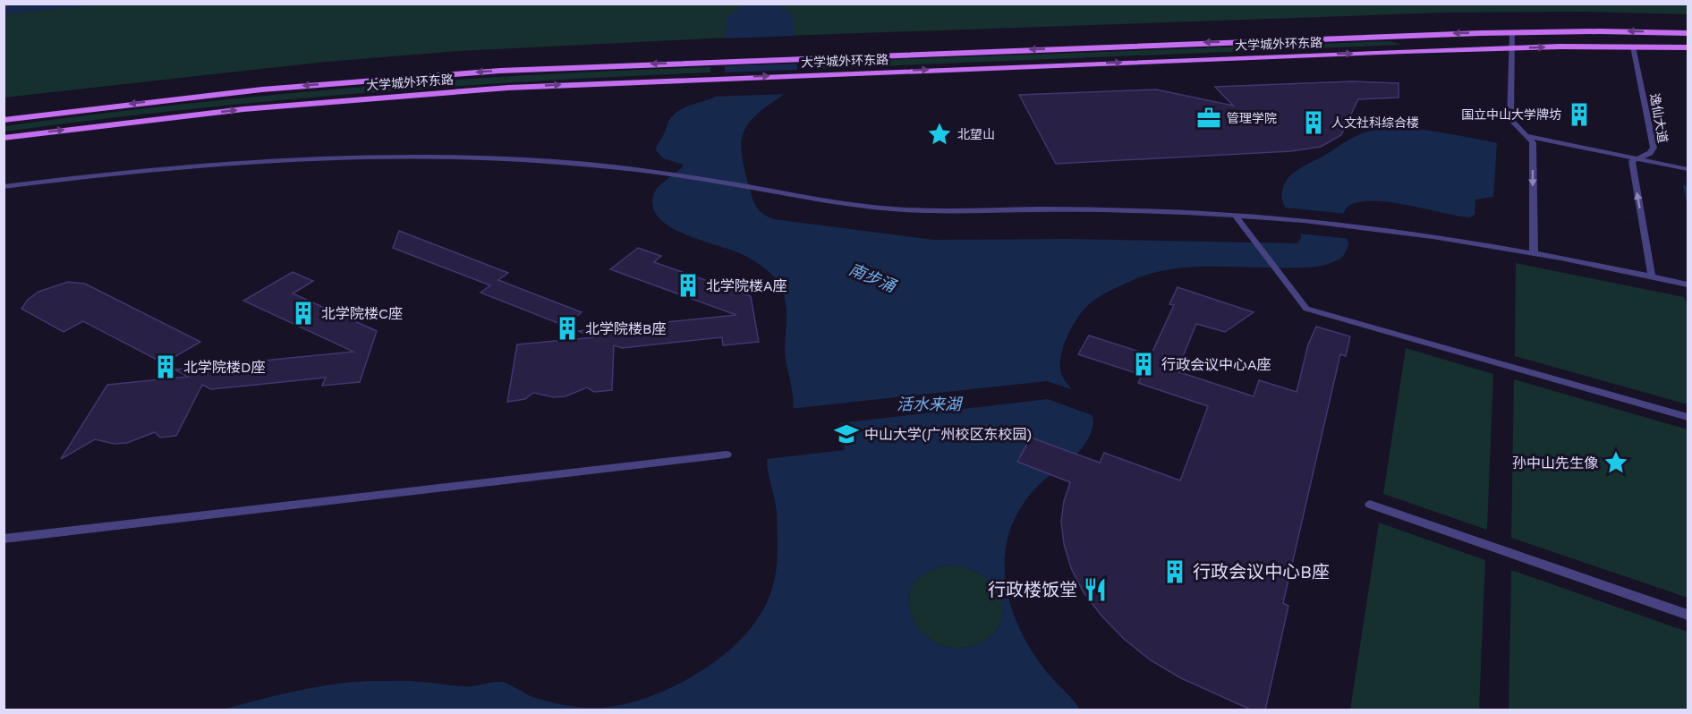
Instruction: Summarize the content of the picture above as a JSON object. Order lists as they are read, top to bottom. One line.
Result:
{"streets":{"main road":["大学城外环东路"],"lane":["逸仙大道"]},"crossings":[["大学城外环东路","逸仙大道"]],"one_way":["逸仙大道"],"water":["南步涌","活水来湖"],"places":{"building":["国立中山大学牌坊","人文社科综合楼","北学院楼A座","北学院楼C座","北学院楼B座","行政会议中心A座","北学院楼D座","行政会议中心B座"],"office":["管理学院"],"place":["北望山","孙中山先生像"],"school or university":["中山大学(广州校区东校园)"],"restaurant":["行政楼饭堂"]}}
